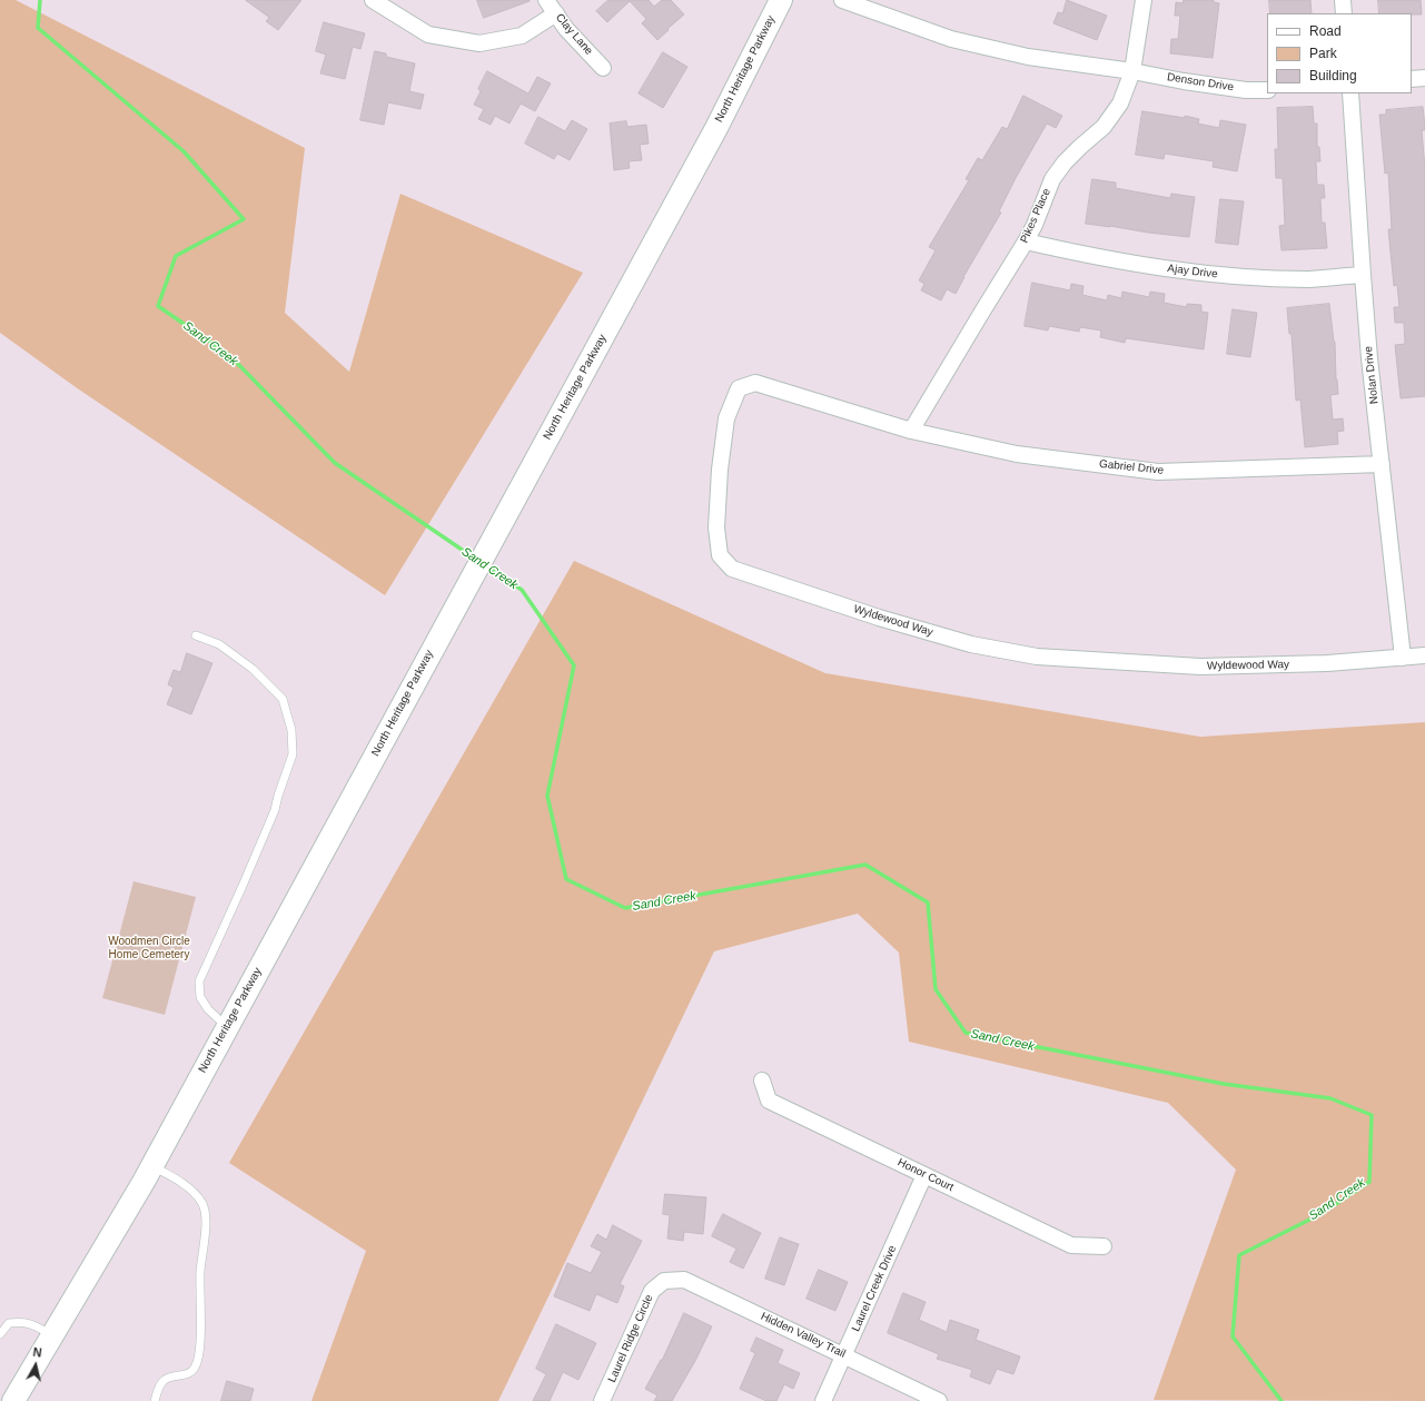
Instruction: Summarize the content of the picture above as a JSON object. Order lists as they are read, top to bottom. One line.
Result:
{"streets":{"main road":["North Heritage Parkway"],"street":["Clay Lane","Denson Drive","Pikes Place","Ajay Drive","Nolan Drive","Gabriel Drive","Wyldewood Way","Honor Court","Laurel Creek Drive","Hidden Valley Trail","Laurel Ridge Circle"]},"crossings":[["Denson Drive","Pikes Place"],["Pikes Place","Ajay Drive"],["Pikes Place","Gabriel Drive"],["Pikes Place","Wyldewood Way"],["Ajay Drive","Nolan Drive"],["Nolan Drive","Gabriel Drive"],["Nolan Drive","Wyldewood Way"],["Gabriel Drive","Wyldewood Way"],["Honor Court","Laurel Creek Drive"],["Laurel Creek Drive","Hidden Valley Trail"],["Hidden Valley Trail","Laurel Ridge Circle"]],"water":["Sand Creek"],"parks":["Woodmen Circle Home Cemetery"],"legend":["Road","Park","Building"],"north":"top"}
